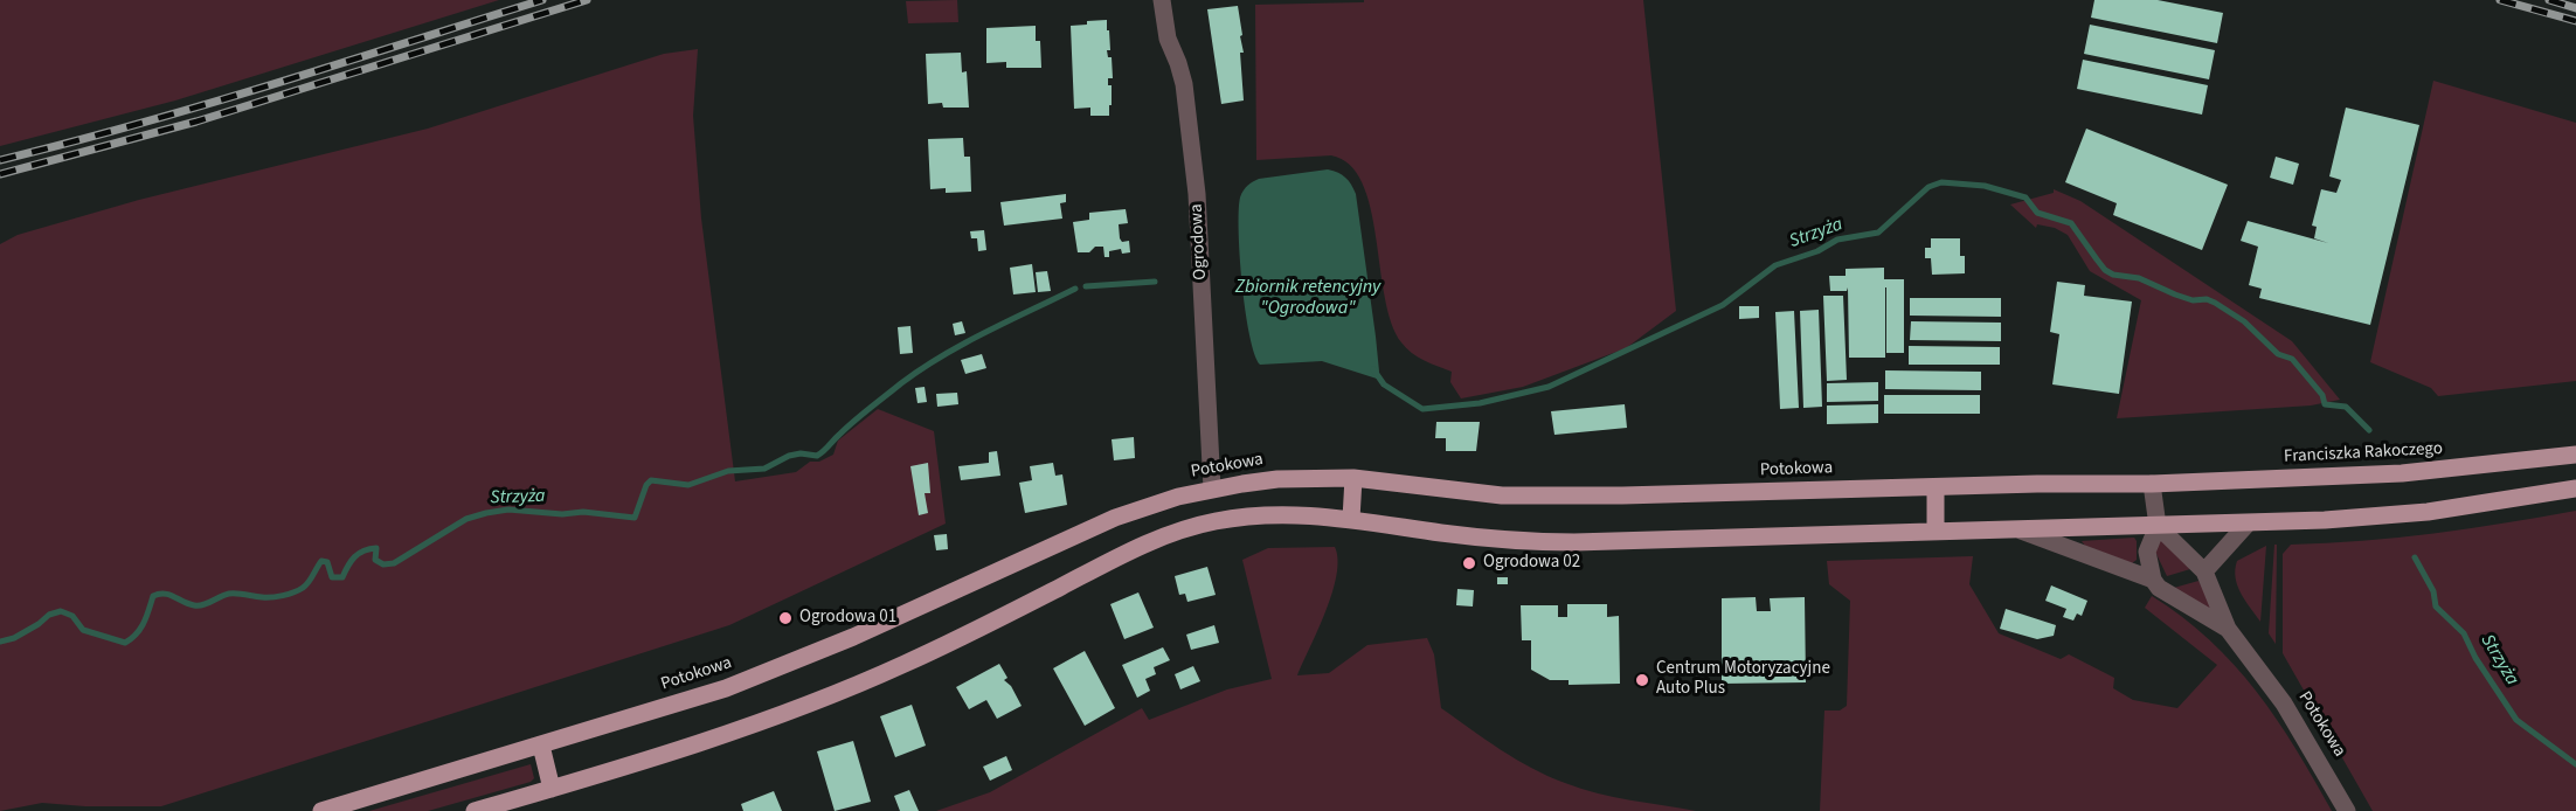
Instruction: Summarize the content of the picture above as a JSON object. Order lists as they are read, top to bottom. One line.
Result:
{"streets":{"main road":["Franciszka Rakoczego","Potokowa"],"street":["Ogrodowa"]},"crossings":[["Ogrodowa","Potokowa"],["Franciszka Rakoczego","Potokowa"]],"water":["Strzyża","Zbiornik retencyjny \"Ogrodowa\""],"places":["Ogrodowa 02","Ogrodowa 01","Centrum Motoryzacyjne Auto Plus"]}
